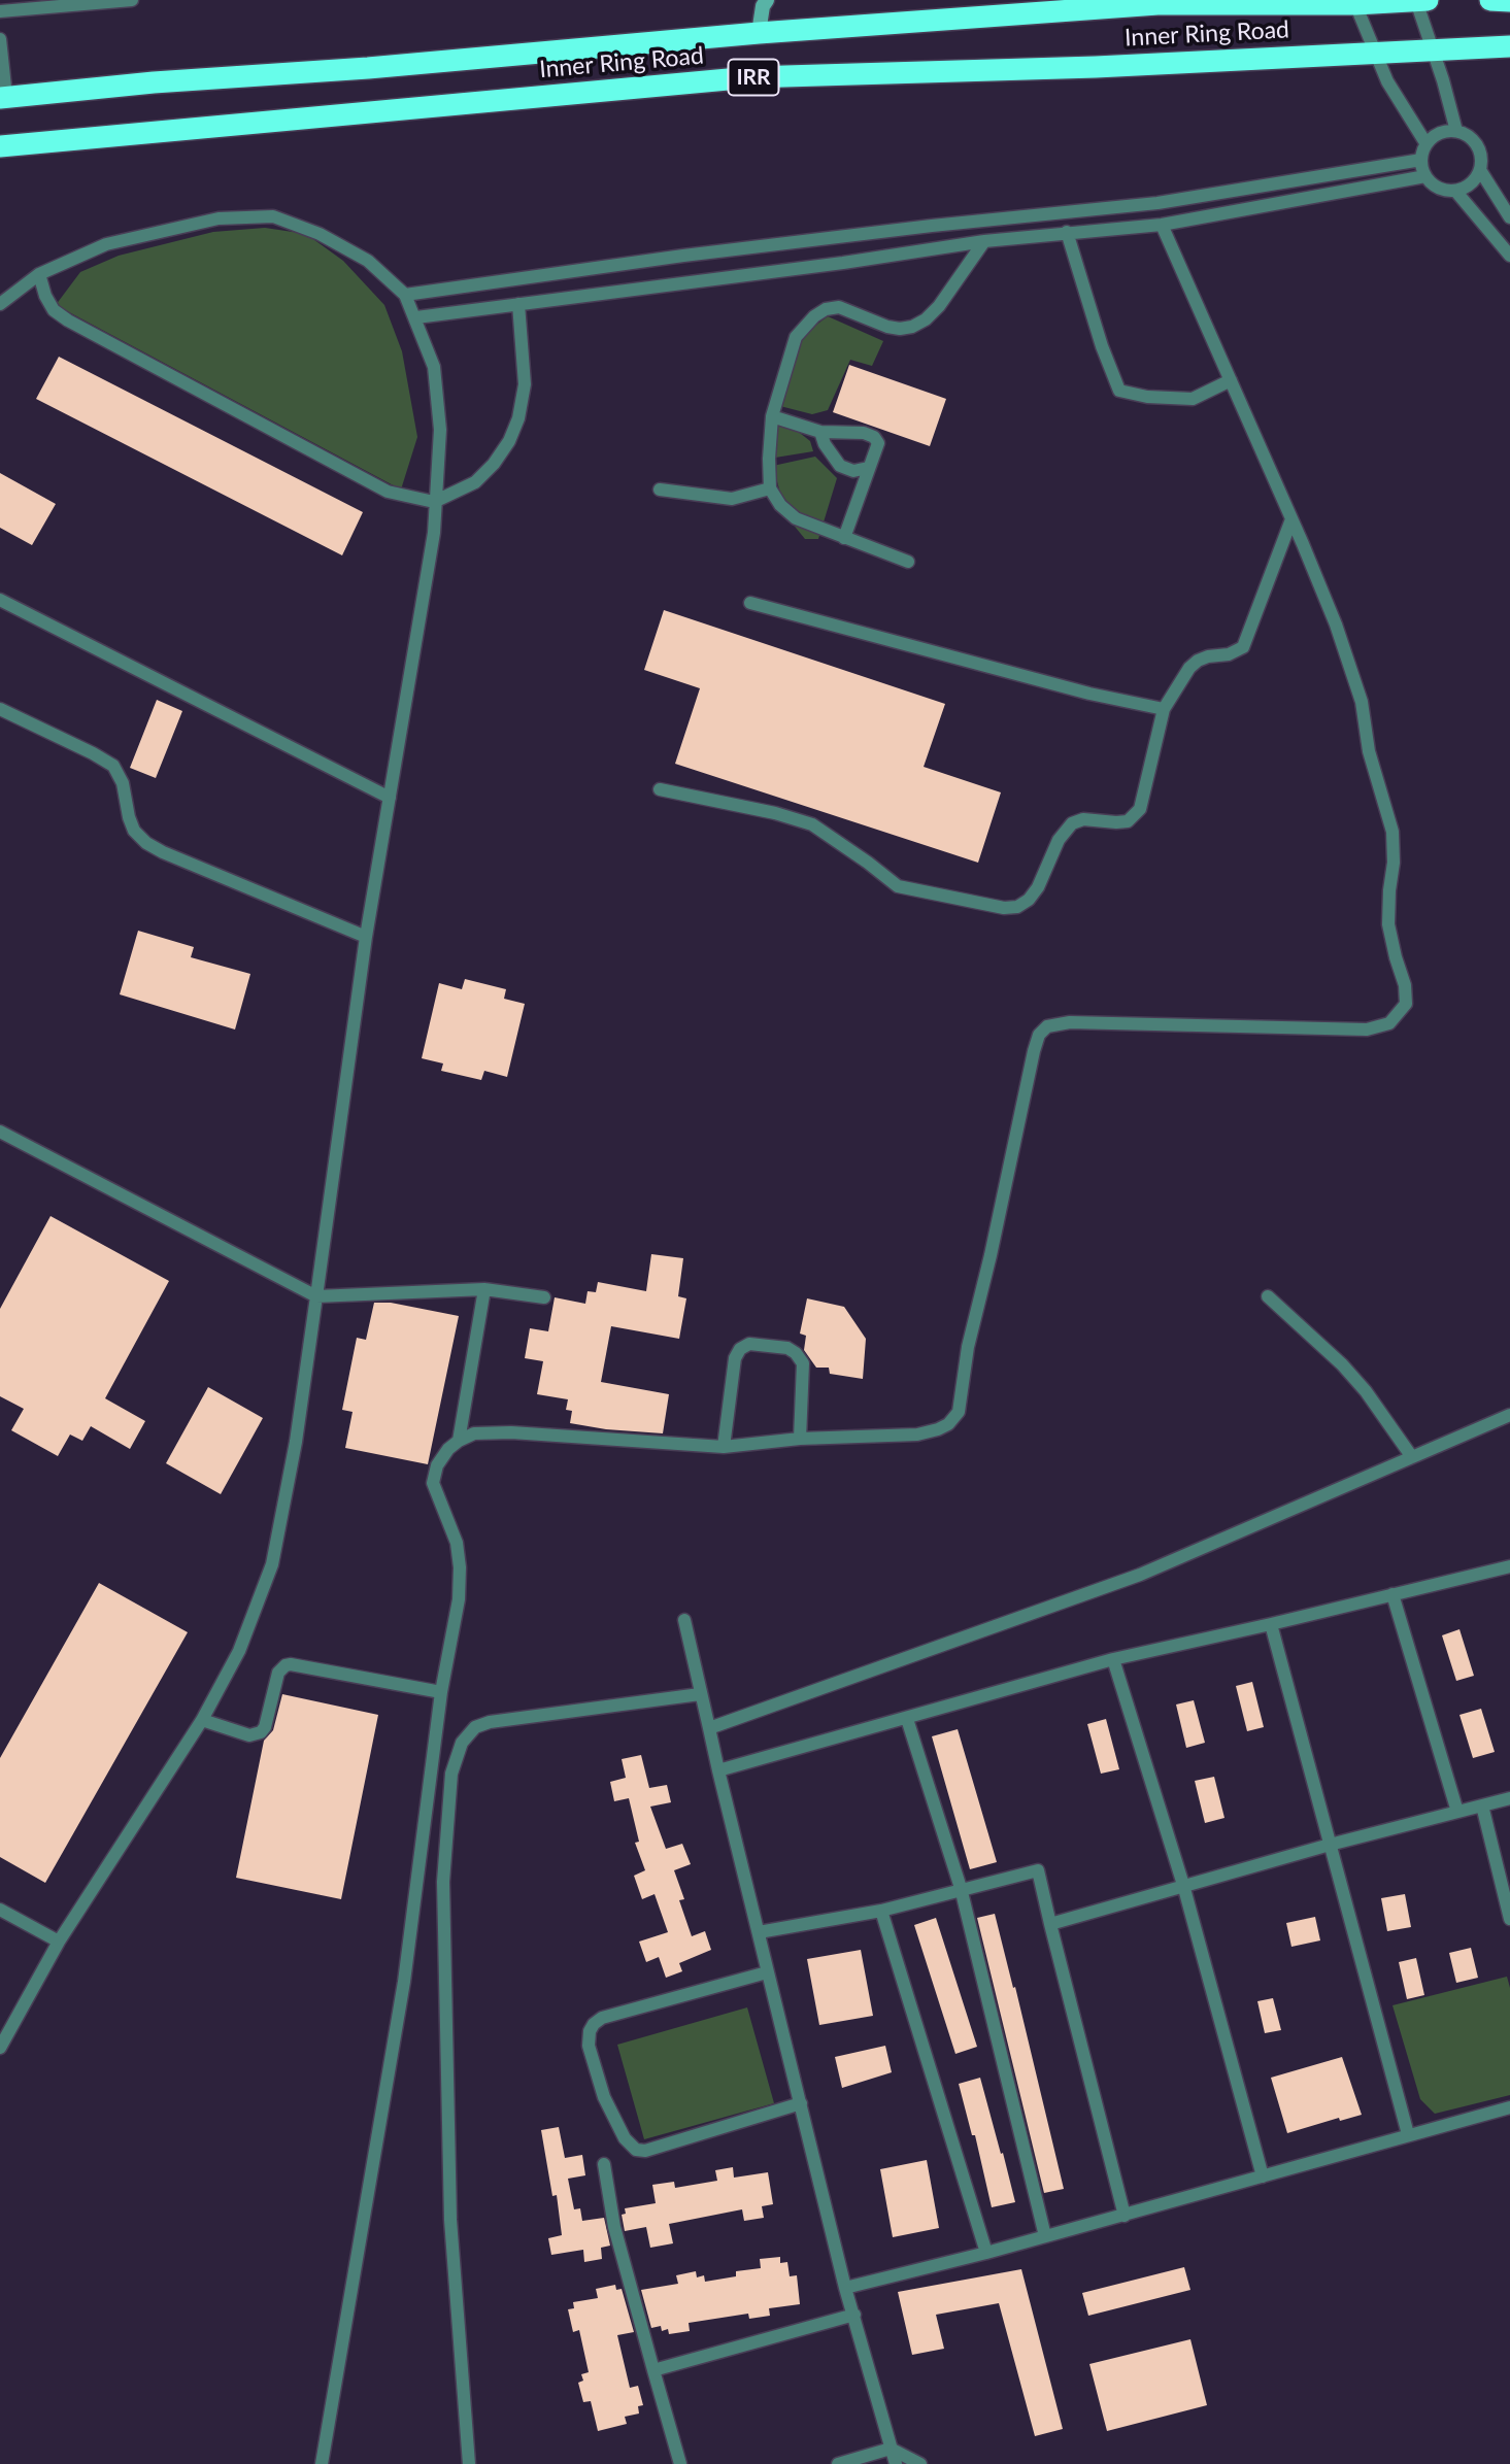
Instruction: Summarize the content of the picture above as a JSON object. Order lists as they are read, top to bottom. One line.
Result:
{"streets":{"highway":["Inner Ring Road","IRR"]}}
